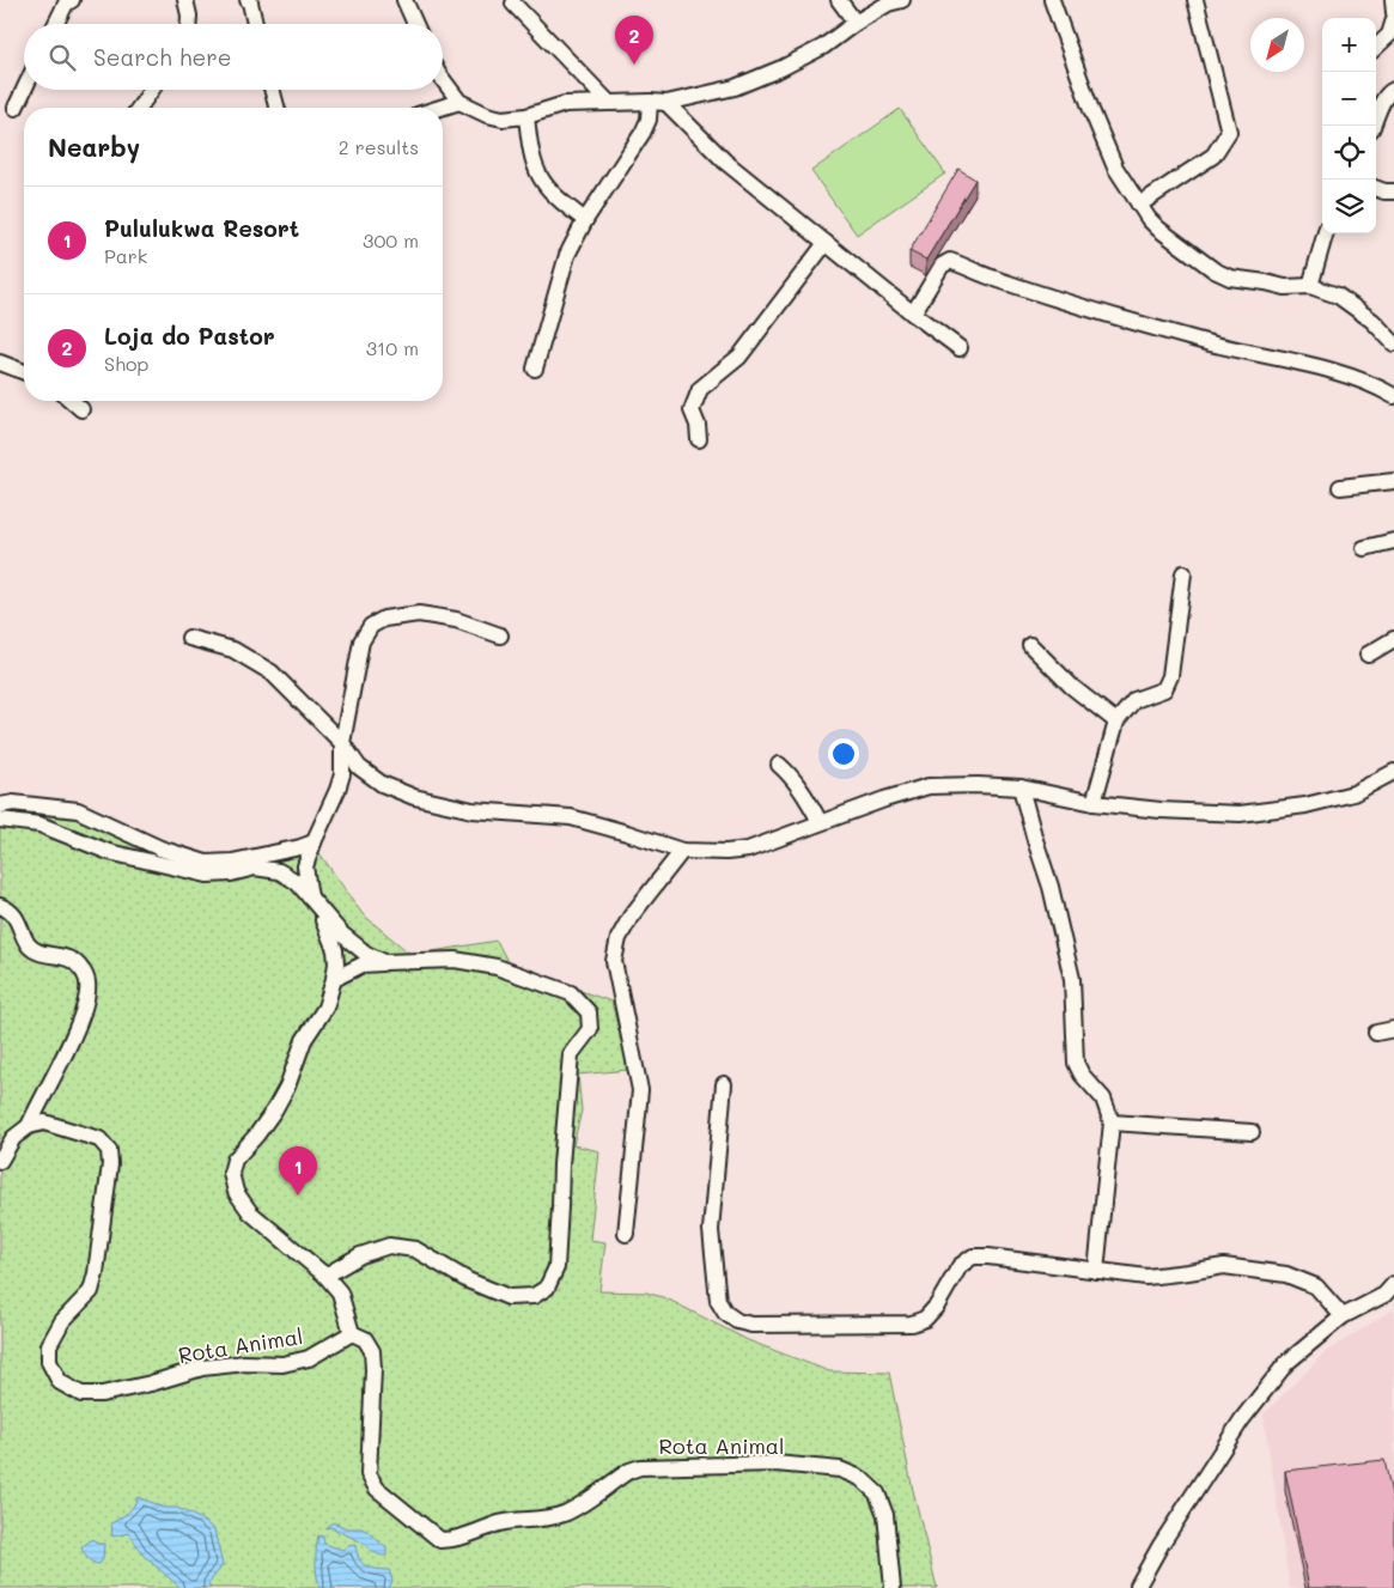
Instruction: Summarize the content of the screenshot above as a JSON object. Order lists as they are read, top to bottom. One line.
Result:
{"streets":{"street":["Rota Animal"]},"north":"bottom left","page":{"pins":["2","1"],"map_buttons":["+","−"],"search":"Search here","heading":["Nearby","2 results"],"list":[{"mark":"1","name":"Pululukwa Resort","note":"Park","value":"300 m"},{"mark":"2","name":"Loja do Pastor","note":"Shop","value":"310 m"}]}}
